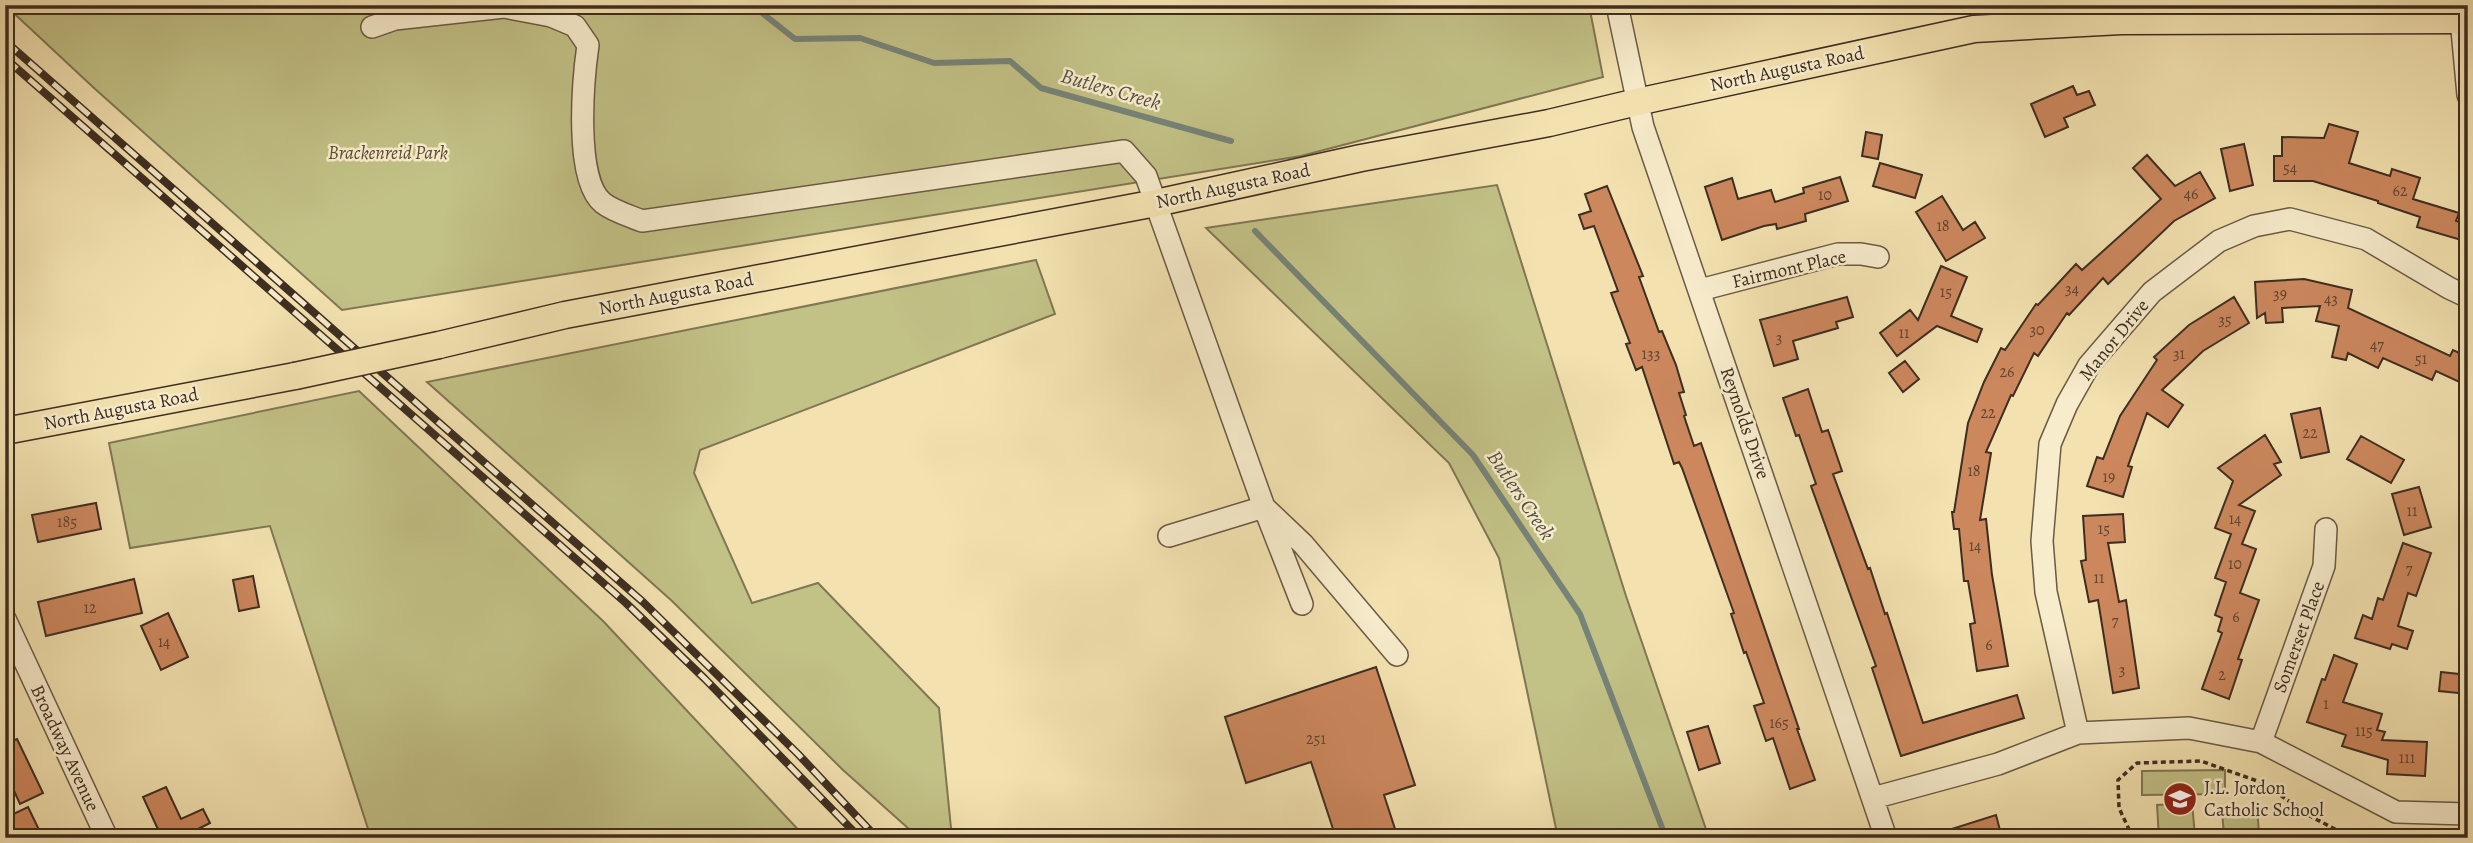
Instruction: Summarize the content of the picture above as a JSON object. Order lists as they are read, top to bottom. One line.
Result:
{"streets":{"main road":["North Augusta Road"],"street":["Fairmont Place","Manor Drive","Reynolds Drive","Somerset Place","Broadway Avenue"]},"crossings":[["North Augusta Road","Reynolds Drive"],["Fairmont Place","Reynolds Drive"]],"water":["Butlers Creek"],"parks":["Brackenreid Park"],"places":{"school or university":["J.L. Jordon Catholic School"]},"house_numbers":["54","62","46","10","18","34","15","39","43","35","30","11","3","47","133","31","51","26","22","22","18","19","11","14","185","15","14","10","7","11","12","6","7","14","6","3","2","1","165","115","251","111"]}
